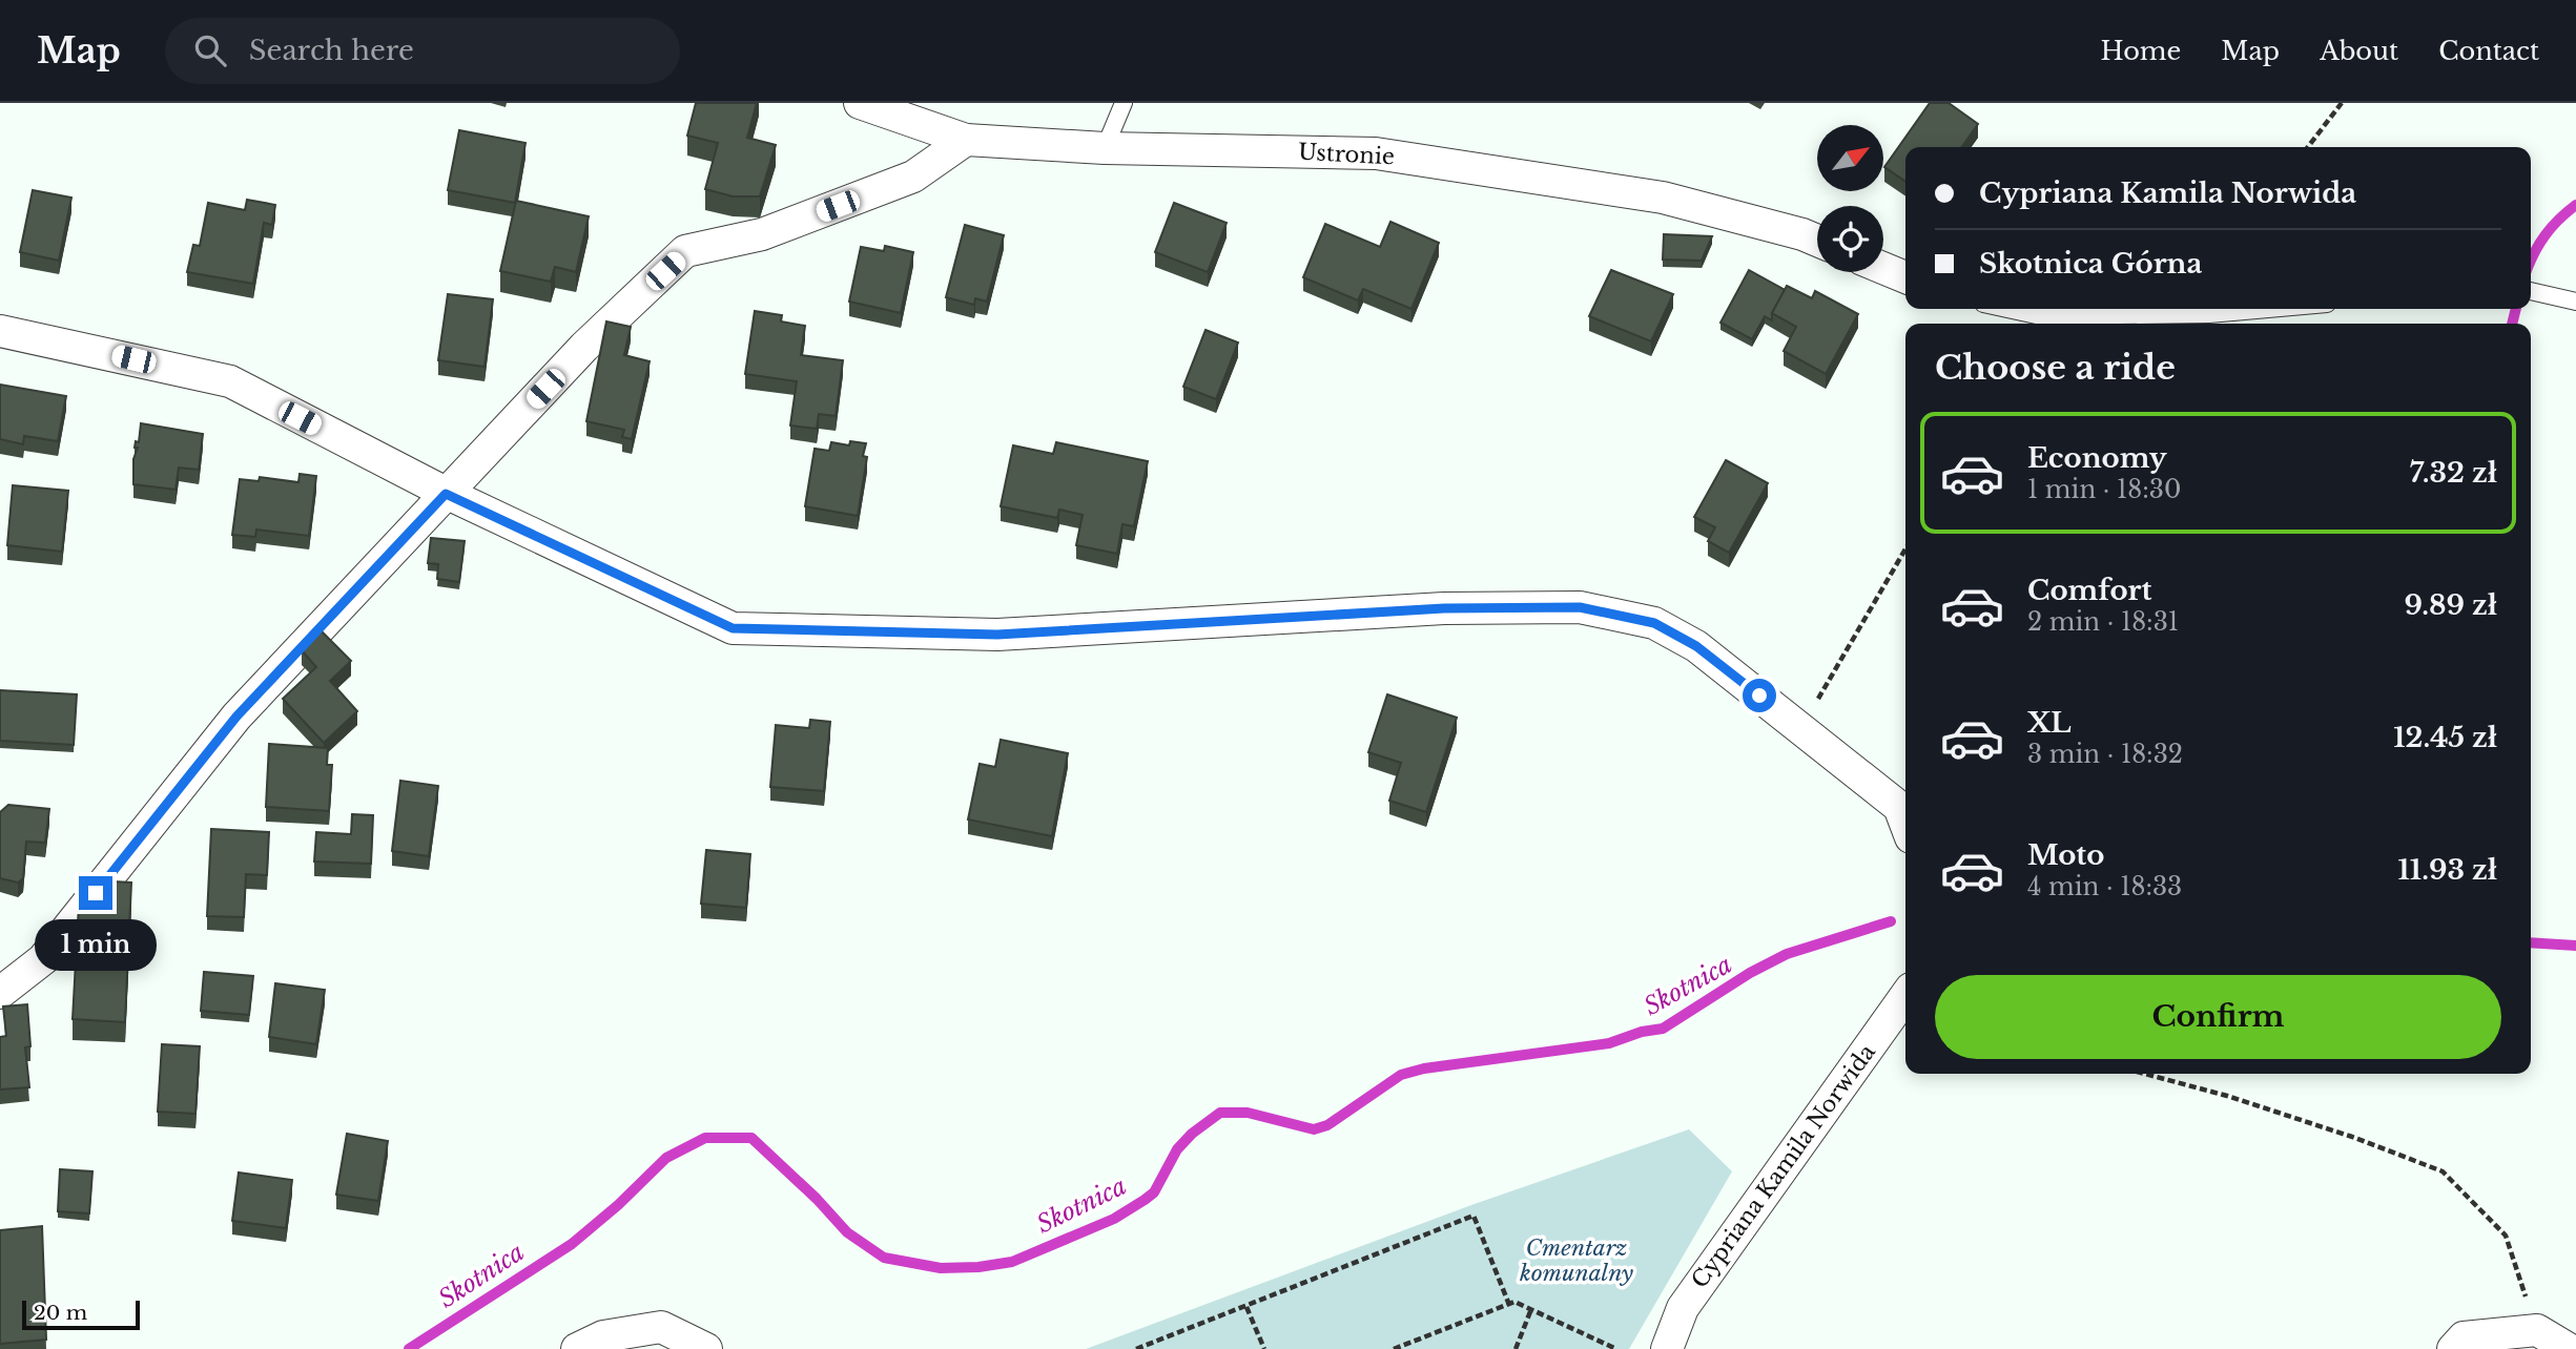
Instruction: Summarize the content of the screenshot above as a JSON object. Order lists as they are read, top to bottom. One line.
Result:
{"streets":{"street":["Ustronie","Cypriana Kamila Norwida"]},"water":["Skotnica"],"parks":["Cmentarz komunalny"],"scale_bar":"20 m","north":"top right","page":{"header":"Map","search":"Search here","nav":["Home","Map","About","Contact"],"banner":["Cypriana Kamila Norwida","Skotnica Górna"],"heading":"Choose a ride","list":[{"name":"Economy","note":"1 min · 18:30","value":"7.32 zł"},{"name":"Comfort","note":"2 min · 18:31","value":"9.89 zł"},{"name":"XL","note":"3 min · 18:32","value":"12.45 zł"},{"name":"Moto","note":"4 min · 18:33","value":"11.93 zł"}],"bubble":"1 min","buttons":"Confirm","scale":"20 m"}}
